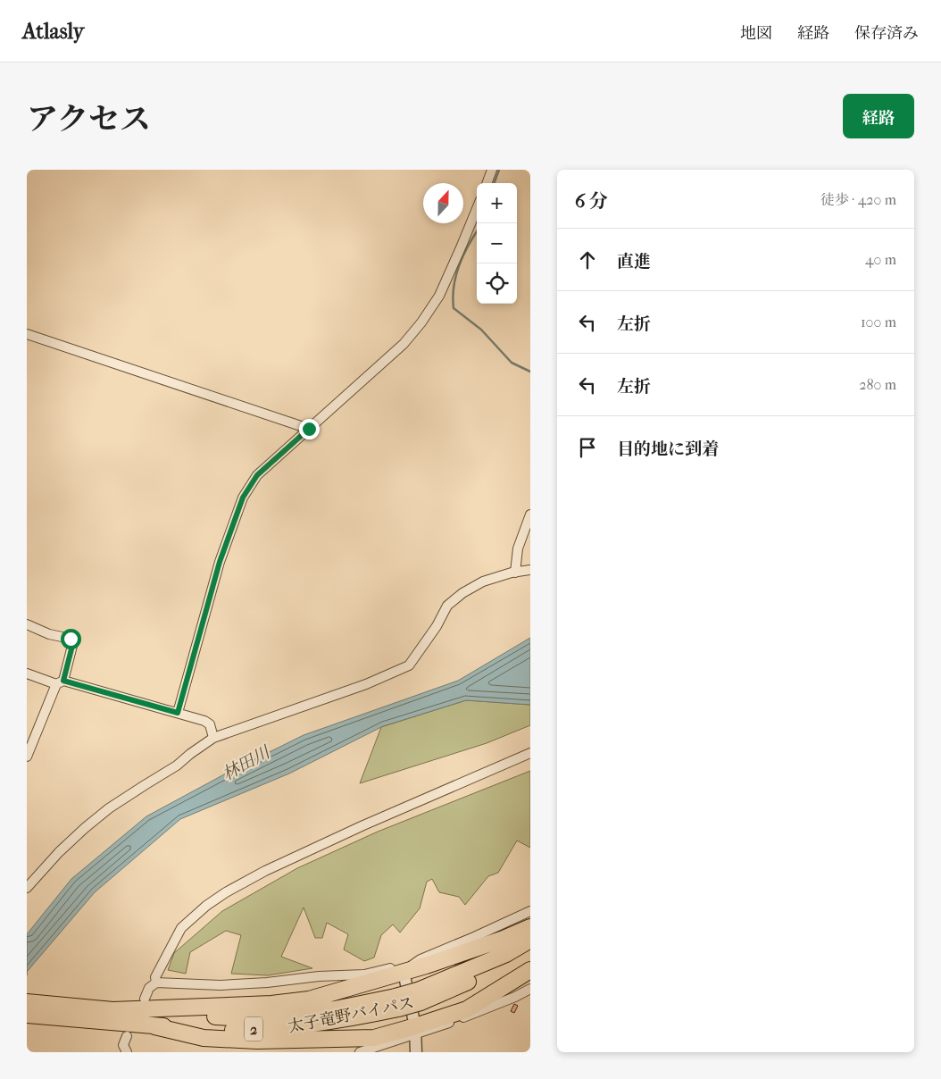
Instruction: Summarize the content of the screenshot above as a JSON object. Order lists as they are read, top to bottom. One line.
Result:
{"streets":{"highway":["太子竜野バイパス","2"]},"water":["林田川"],"north":"top","page":{"header":"Atlasly","nav":["地図","経路","保存済み"],"title":"アクセス","buttons":"経路","heading":["6 分","徒歩 · 420 m"],"map_buttons":["+","−"],"list":[["直進","40 m"],["左折","100 m"],["左折","280 m"],"目的地に到着"]}}
